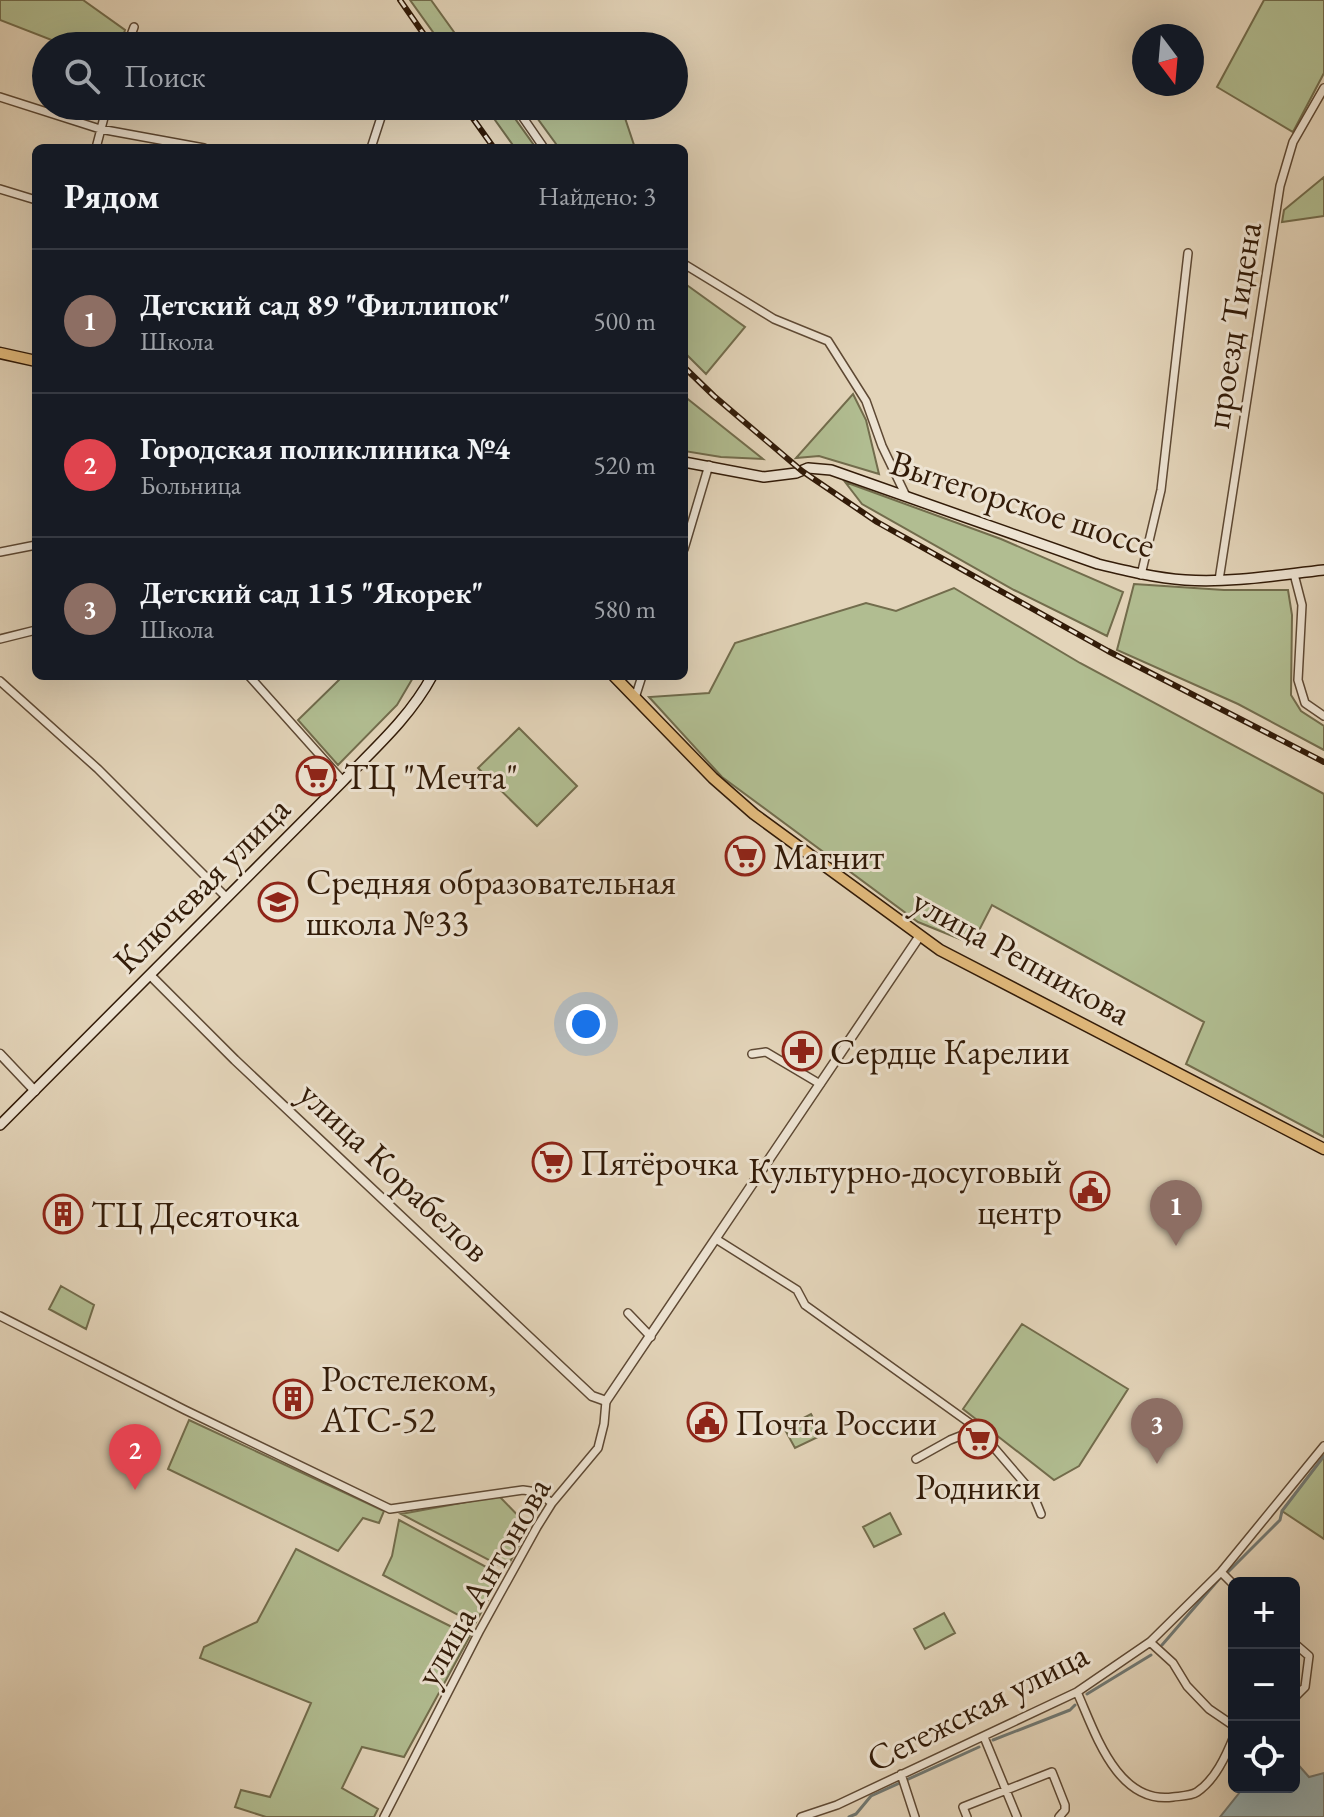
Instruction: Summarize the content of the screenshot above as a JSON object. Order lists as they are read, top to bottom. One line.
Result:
{"streets":{"main road":["Вытегорское шоссе","Ключевая улица","улица Репникова"],"street":["проезд Тидена","улица Корабелов","улица Антонова","Сегежская улица"]},"crossings":[["проезд Тидена","Вытегорское шоссе"],["Ключевая улица","улица Корабелов"],["улица Репникова","улица Антонова"],["улица Корабелов","улица Антонова"]],"places":{"supermarket":["ТЦ \"Мечта\"","Магнит","Пятёрочка","Родники"],"school or university":["Средняя образовательная школа №33"],"pharmacy":["Сердце Карелии"],"public building":["Культурно-досуговый центр","Почта России"],"building":["ТЦ Десяточка","Ростелеком, АТС-52"]},"north":"bottom","page":{"search":"Поиск","heading":["Рядом","Найдено: 3"],"list":[{"mark":"1","name":"Детский сад 89 \"Филлипок\"","note":"Школа","value":"500 m"},{"mark":"2","name":"Городская поликлиника №4","note":"Больница","value":"520 m"},{"mark":"3","name":"Детский сад 115 \"Якорек\"","note":"Школа","value":"580 m"}],"pins":["1","3","2"],"map_buttons":["+","−"]}}
